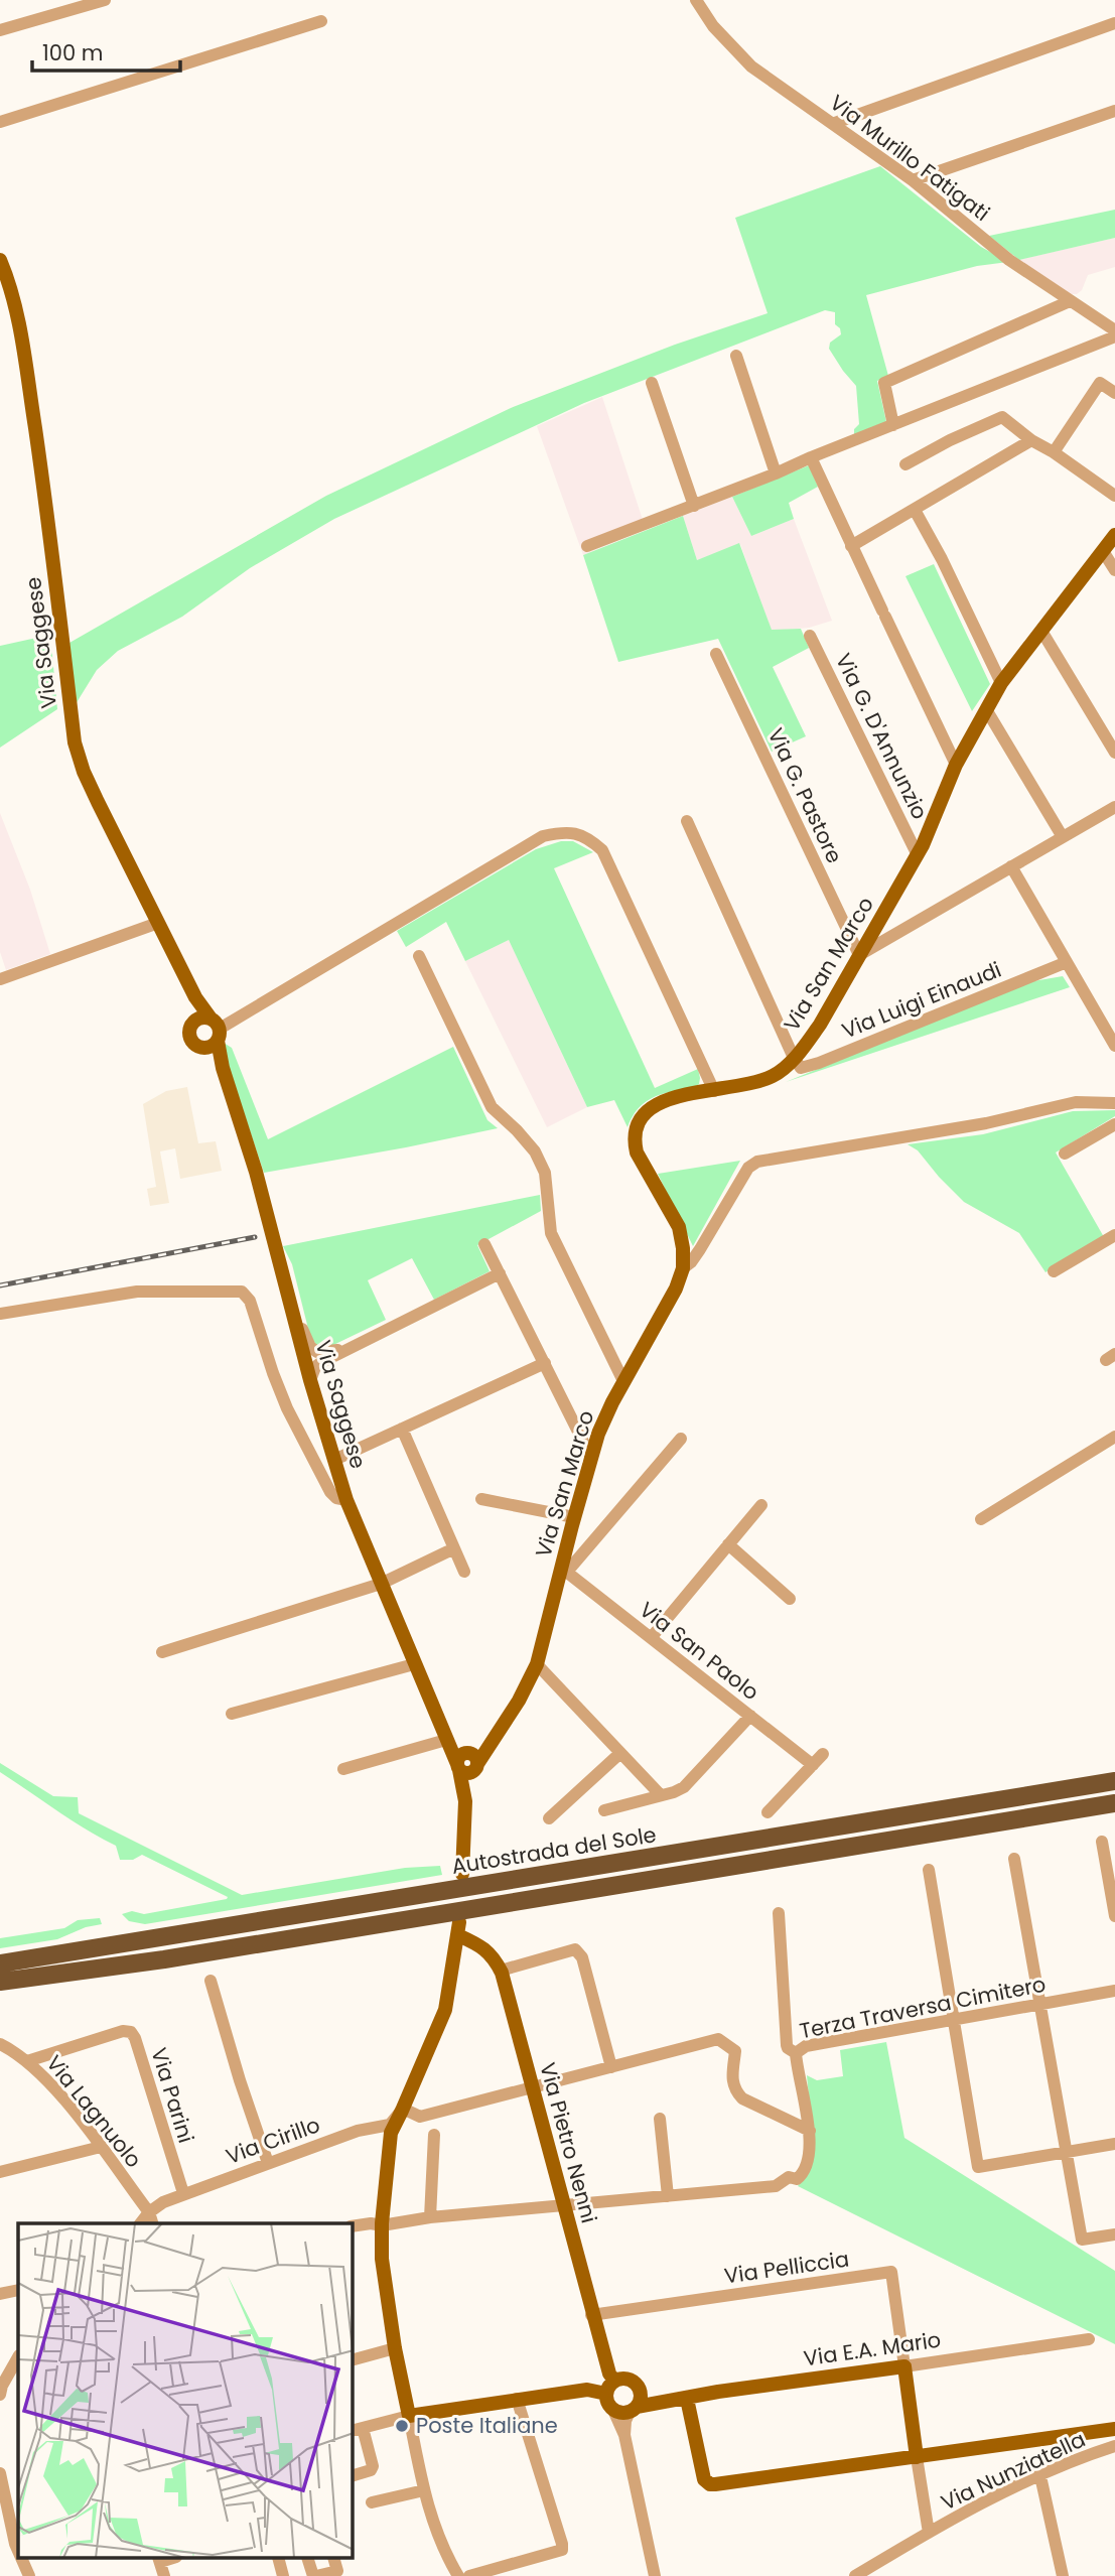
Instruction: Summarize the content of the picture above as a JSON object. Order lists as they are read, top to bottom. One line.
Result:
{"streets":{"highway":["Autostrada del Sole"],"main road":["Via Saggese","Via San Marco","Via Pietro Nenni","Via E.A. Mario"],"street":["Via Murillo Fatigati","Via G. D'Annunzio","Via G. Pastore","Via Luigi Einaudi","Via San Paolo","Terza Traversa Cimitero","Via Parini","Via Lagnuolo","Via Cirillo","Via Pelliccia","Via Nunziatella"]},"crossings":[["Via Saggese","Via San Marco"],["Via G. D'Annunzio","Via San Marco"],["Via G. Pastore","Via San Marco"],["Via San Marco","Via Luigi Einaudi"],["Via San Marco","Via San Paolo"],["Via Parini","Via Lagnuolo"],["Via Parini","Via Cirillo"],["Via Lagnuolo","Via Cirillo"],["Via Cirillo","Via Pietro Nenni"],["Via Pietro Nenni","Via Pelliccia"],["Via Pelliccia","Via E.A. Mario"]],"places":["Poste Italiane"],"scale_bar":"100 m"}
